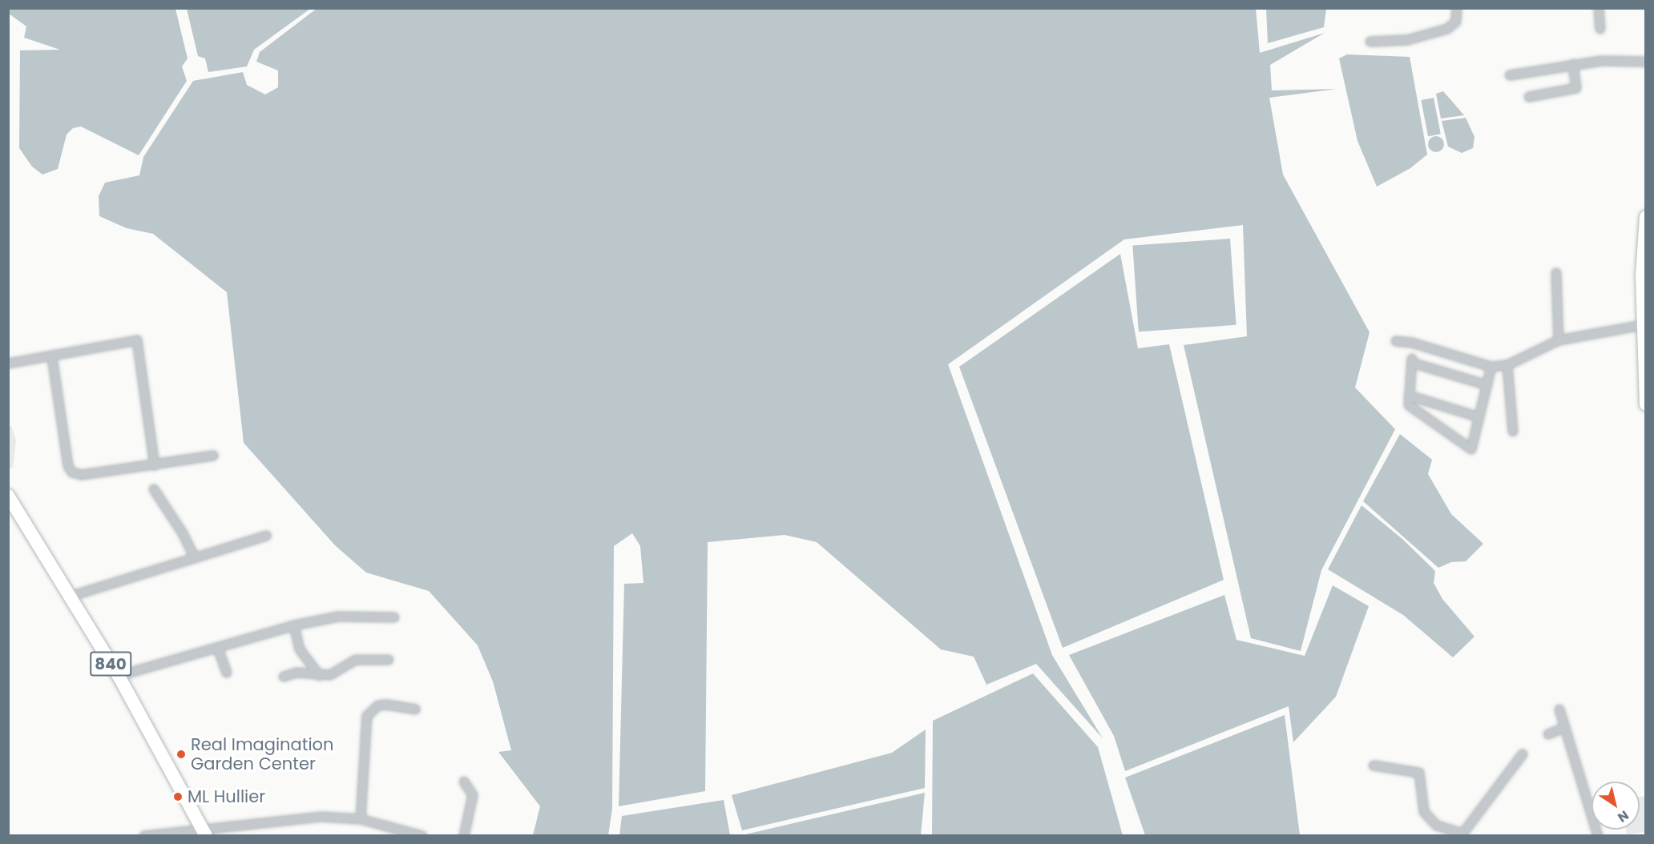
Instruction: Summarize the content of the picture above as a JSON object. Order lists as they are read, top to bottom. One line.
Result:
{"streets":{"main road":["840"]},"places":["Real Imagination Garden Center","ML Hullier"],"north":"bottom right"}
